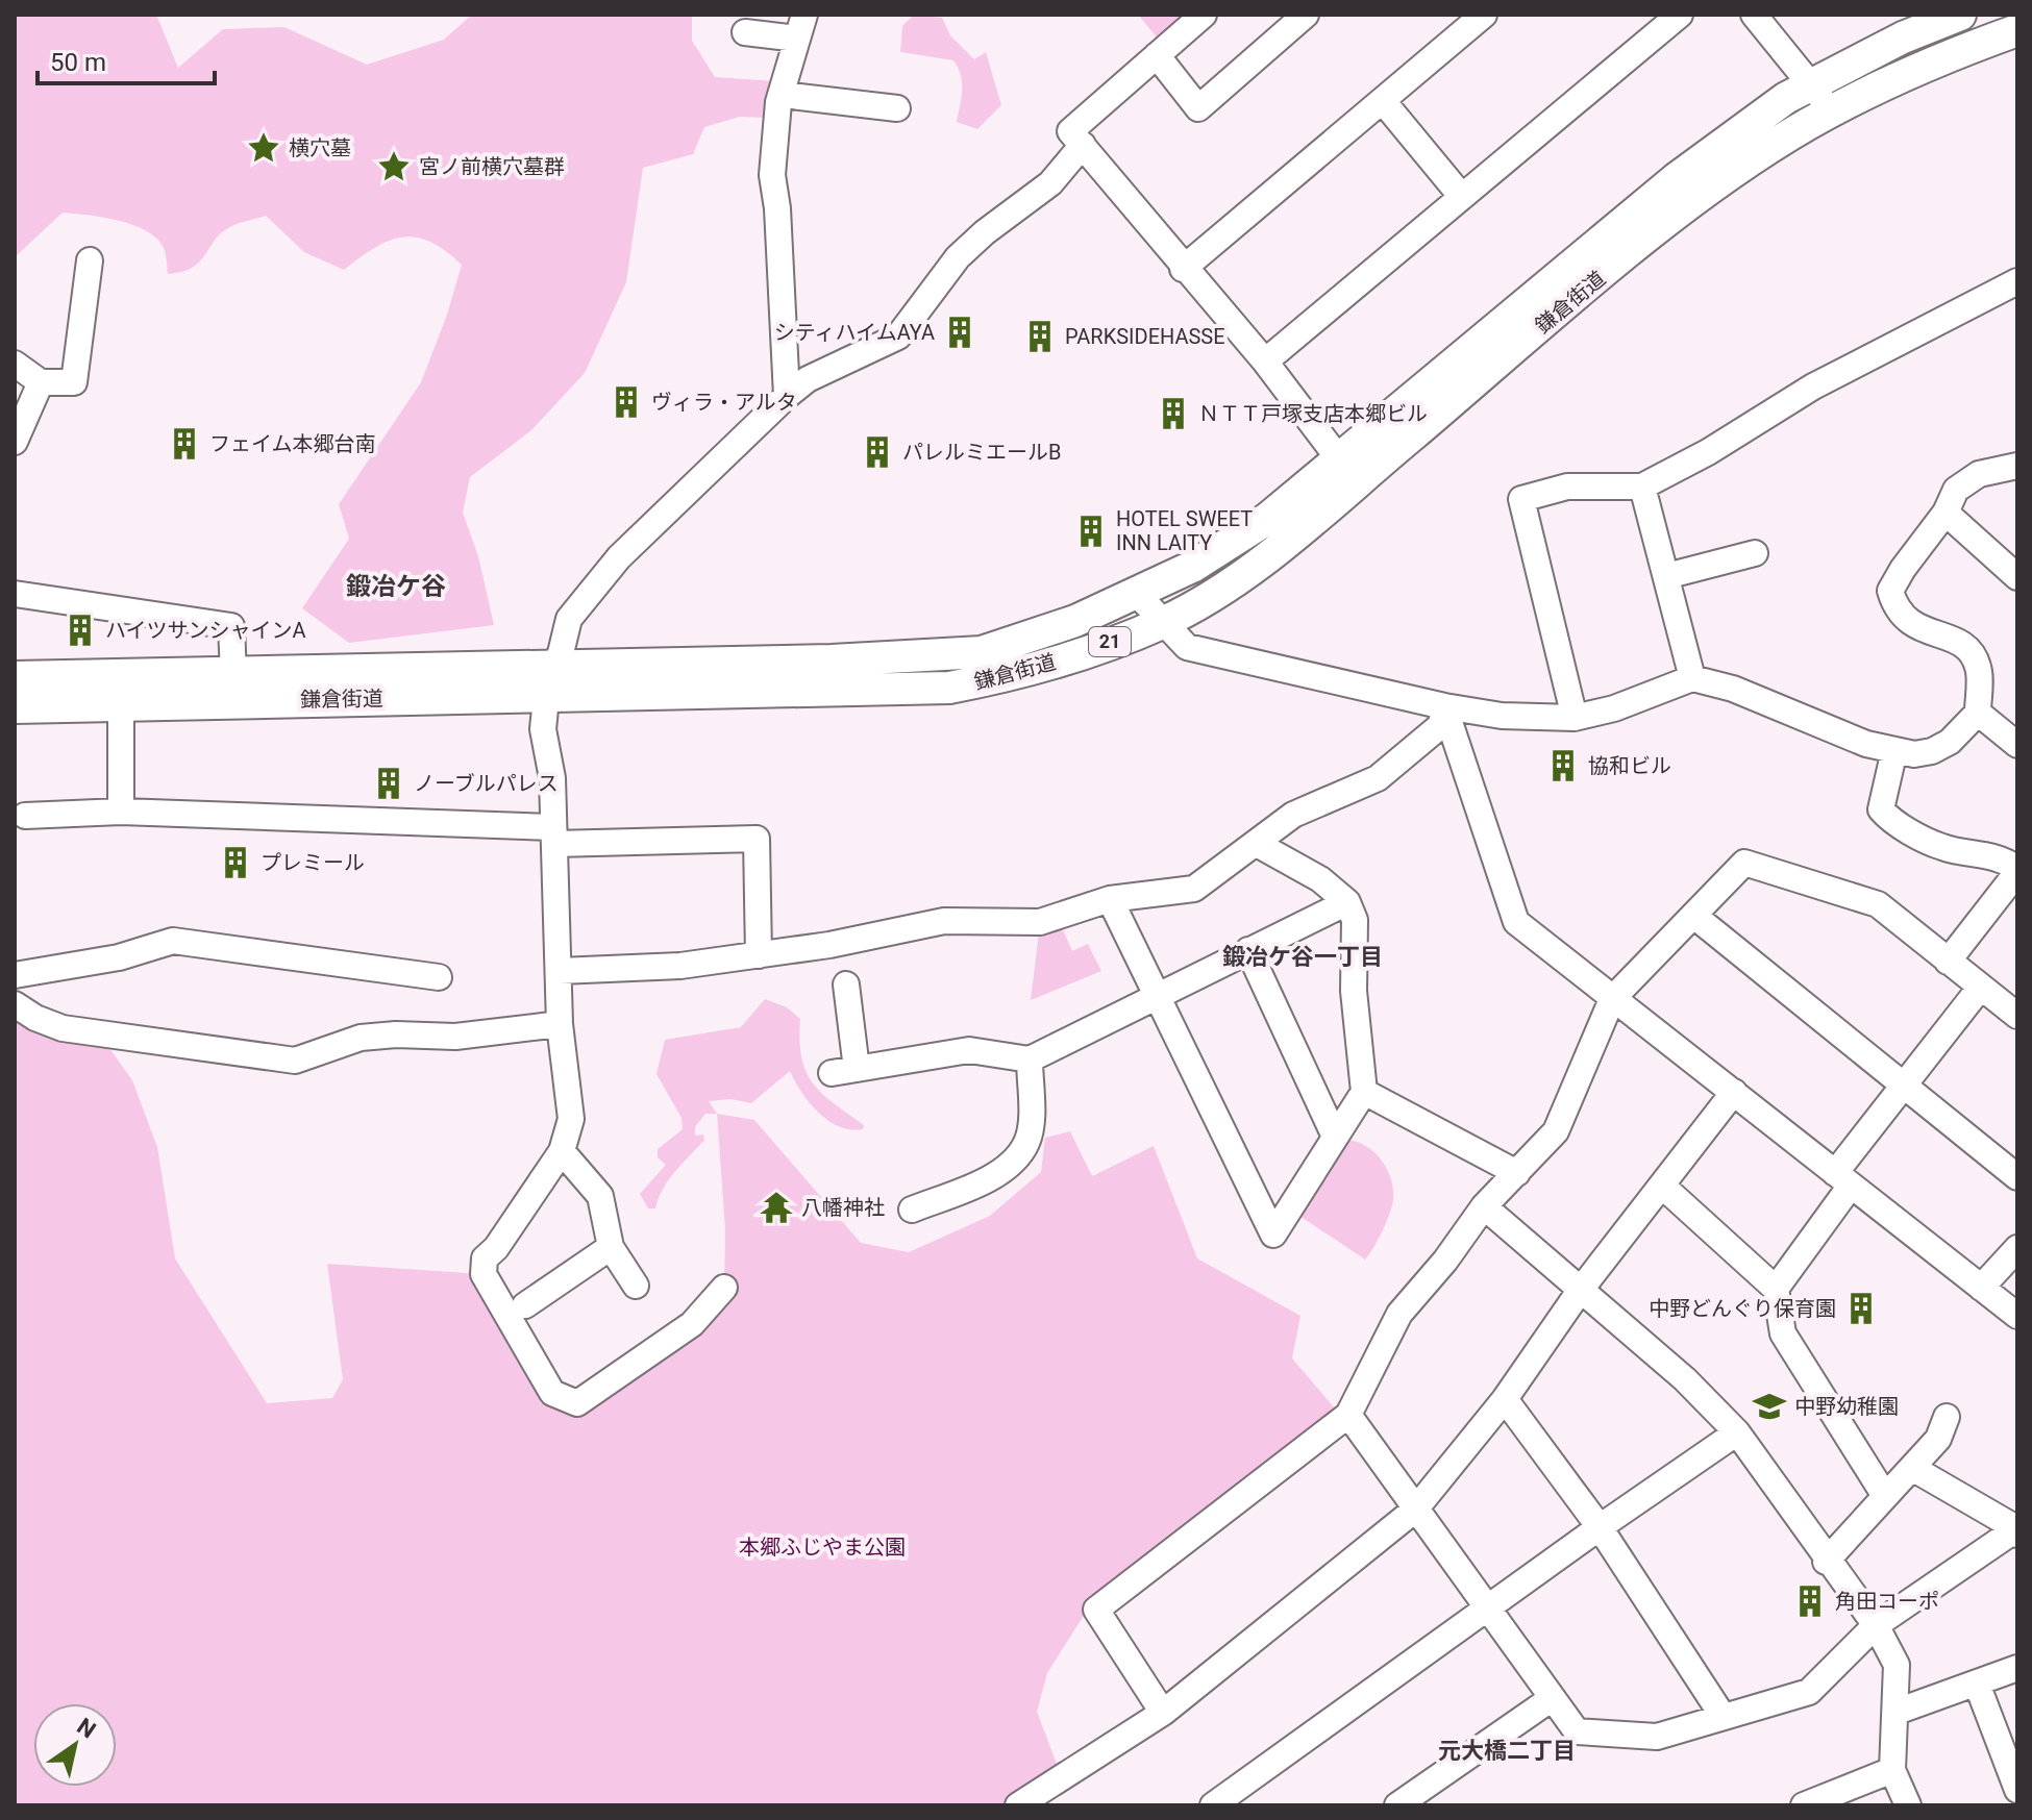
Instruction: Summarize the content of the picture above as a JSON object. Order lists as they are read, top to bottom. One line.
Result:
{"streets":{"main road":["鎌倉街道","21"]},"districts":["鍛冶ケ谷","鍛冶ケ谷一丁目","元大橋二丁目"],"parks":["本郷ふじやま公園"],"places":{"place":["横穴墓","宮ノ前横穴墓群"],"building":["シティハイムAYA","PARKSIDEHASSE","ヴィラ・アルタ","ＮＴＴ戸塚支店本郷ビル","フェイム本郷台南","パレルミエールB","HOTEL SWEET INN LAITY","ハイツサンシャインA","協和ビル","ノーブルパレス","プレミール","中野どんぐり保育園","角田コーポ"],"temple":["八幡神社"],"school or university":["中野幼稚園"]},"scale_bar":"50 m","north":"top right"}
